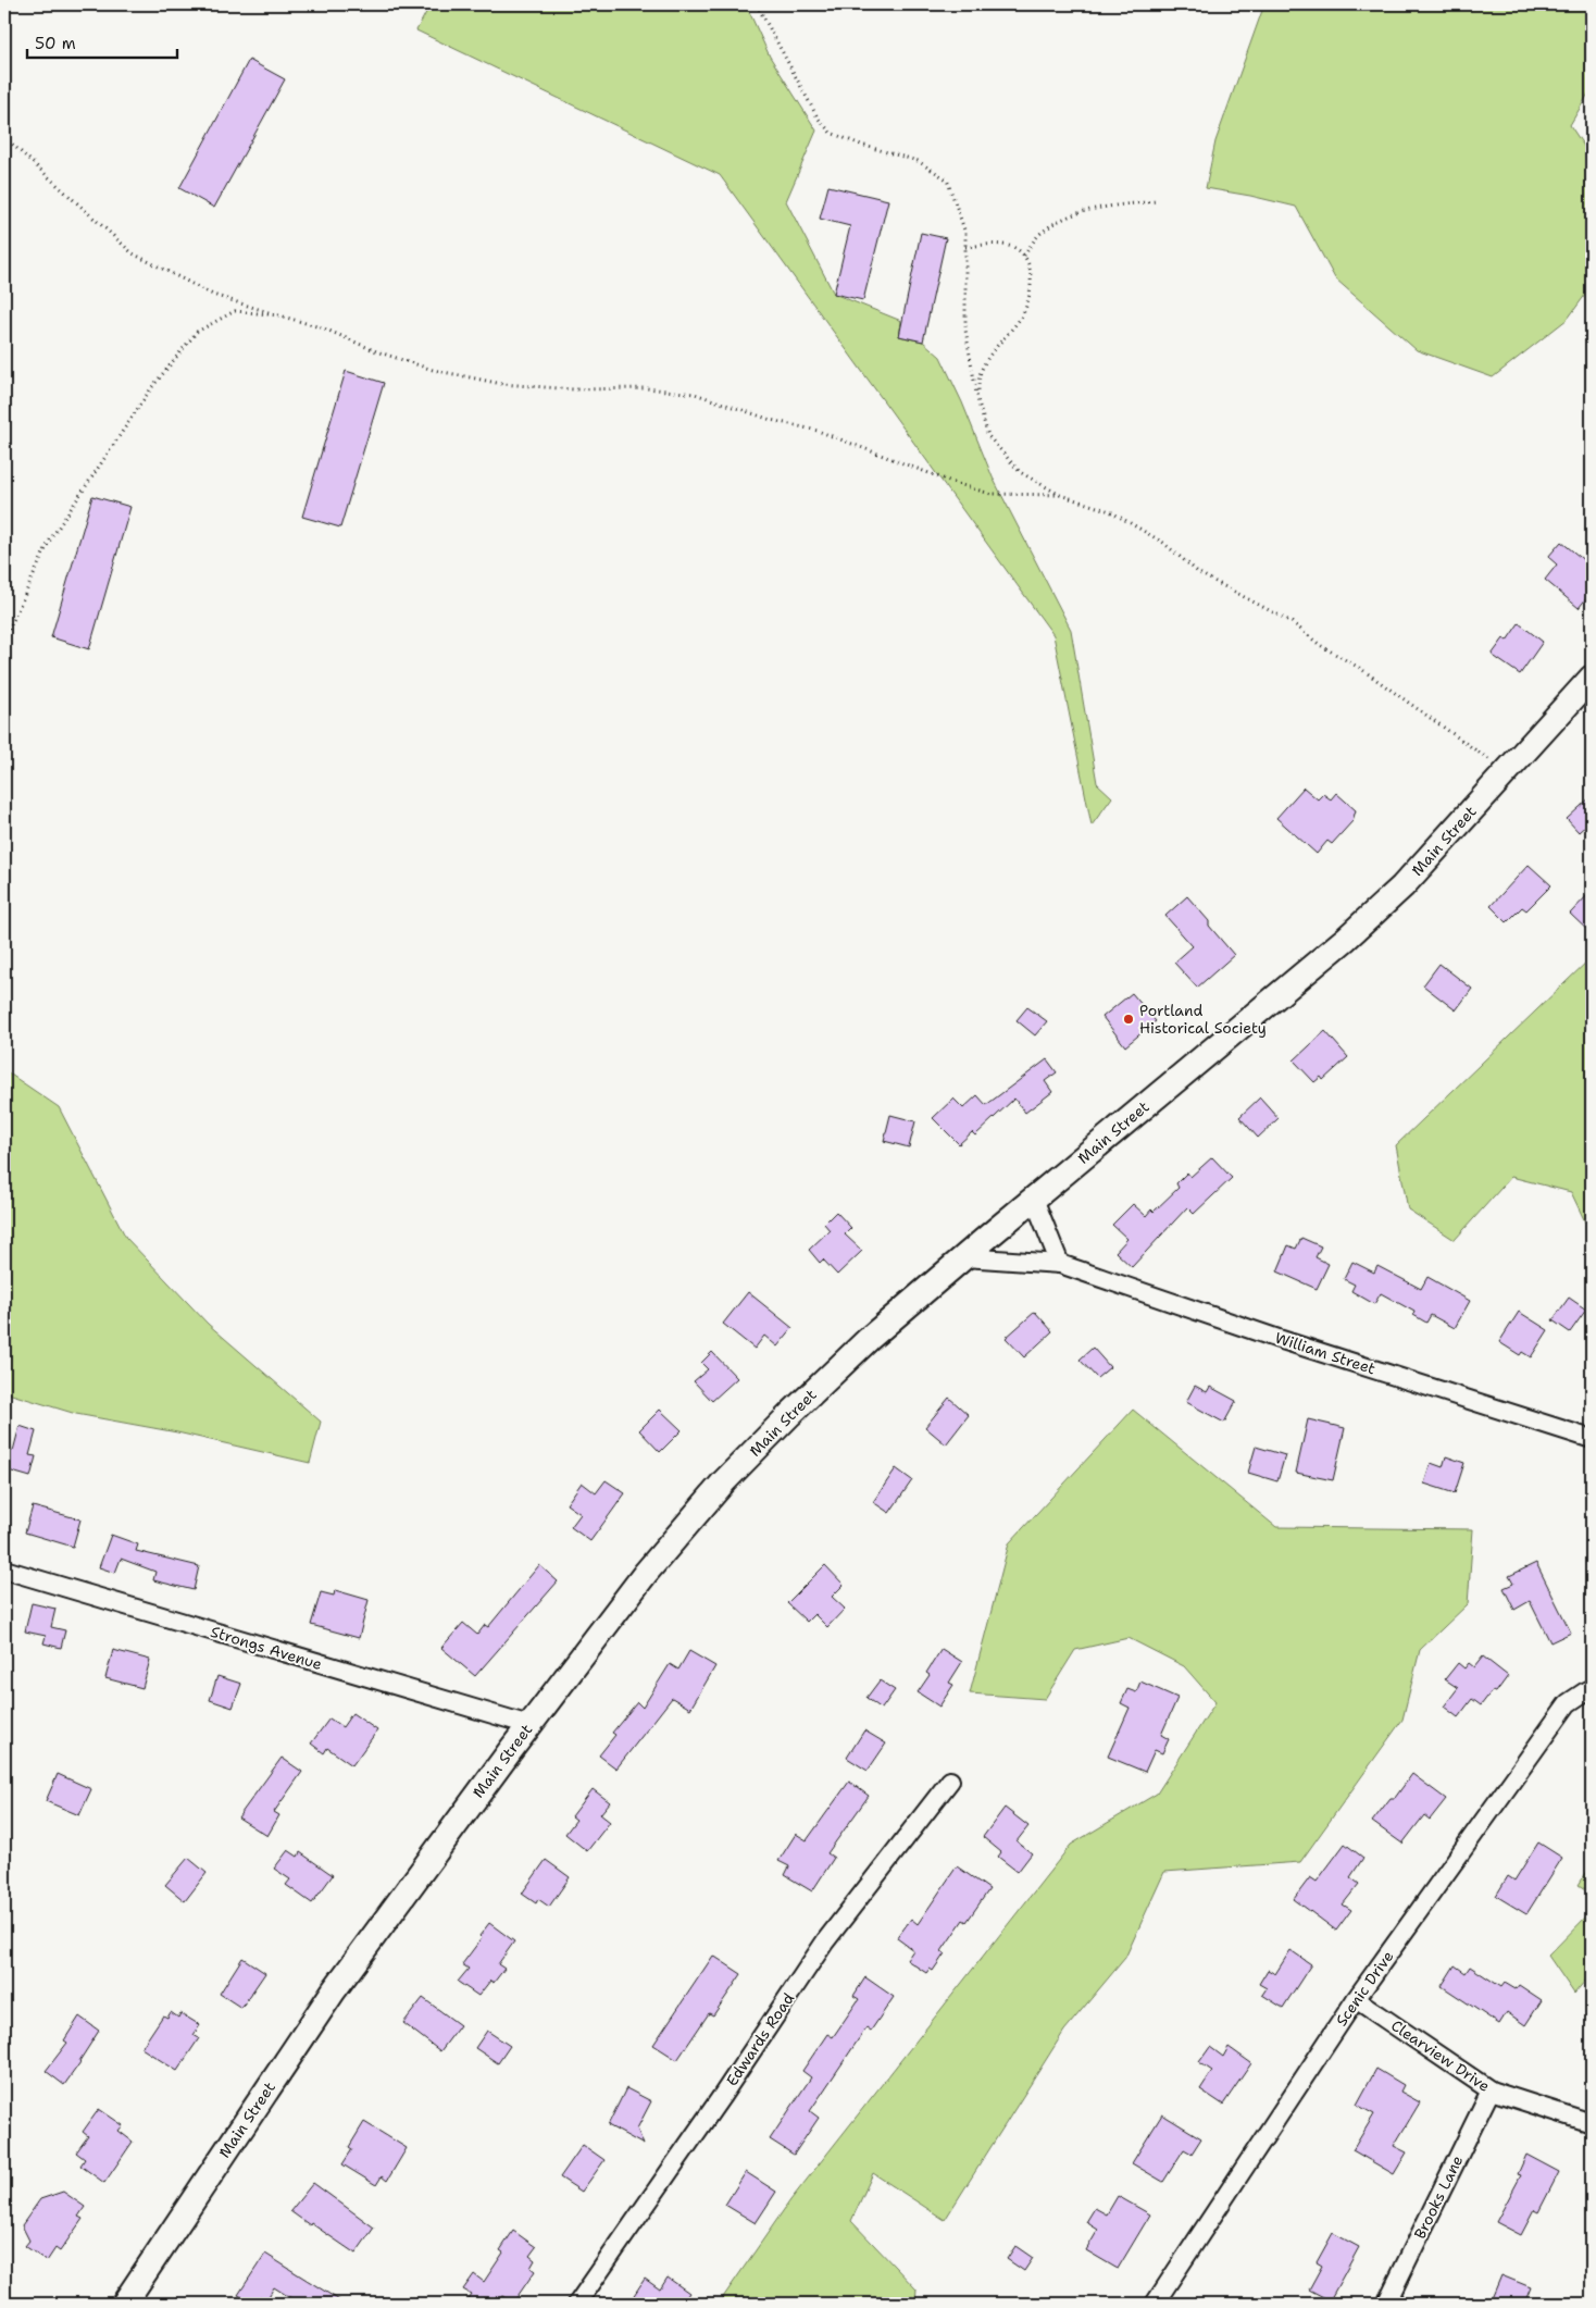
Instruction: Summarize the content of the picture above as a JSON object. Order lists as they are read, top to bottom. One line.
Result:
{"streets":{"main road":["Main Street"],"street":["William Street","Strongs Avenue","Scenic Drive","Edwards Road","Clearview Drive","Brooks Lane"]},"crossings":[["Main Street","William Street"],["Main Street","Strongs Avenue"],["Scenic Drive","Clearview Drive"],["Clearview Drive","Brooks Lane"]],"places":["Portland Historical Society"],"scale_bar":"50 m"}
